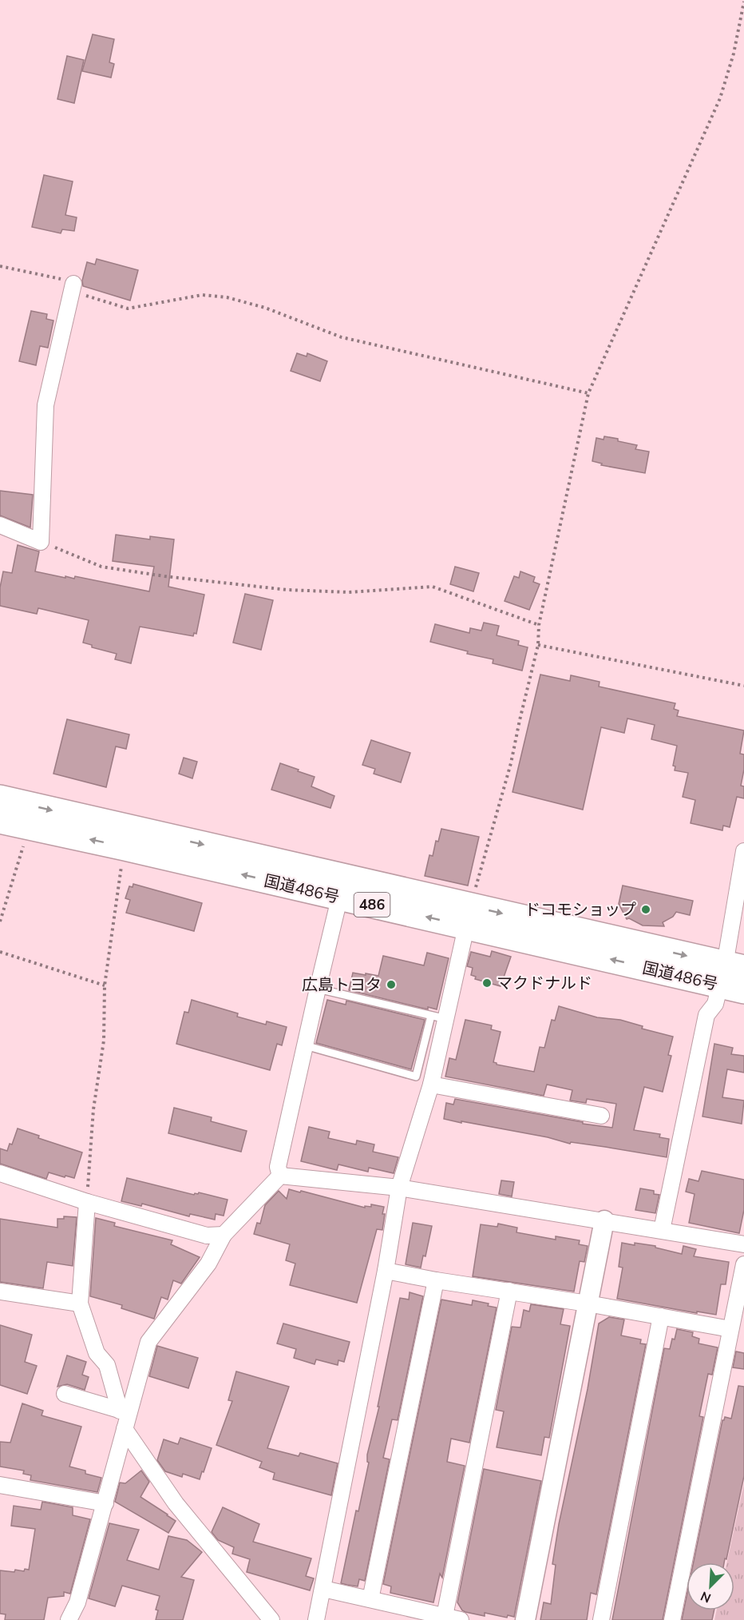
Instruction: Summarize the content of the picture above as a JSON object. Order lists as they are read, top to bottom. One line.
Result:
{"streets":{"highway":["国道486号","486"]},"places":["ドコモショップ","マクドナルド","広島トヨタ"],"north":"bottom left"}
